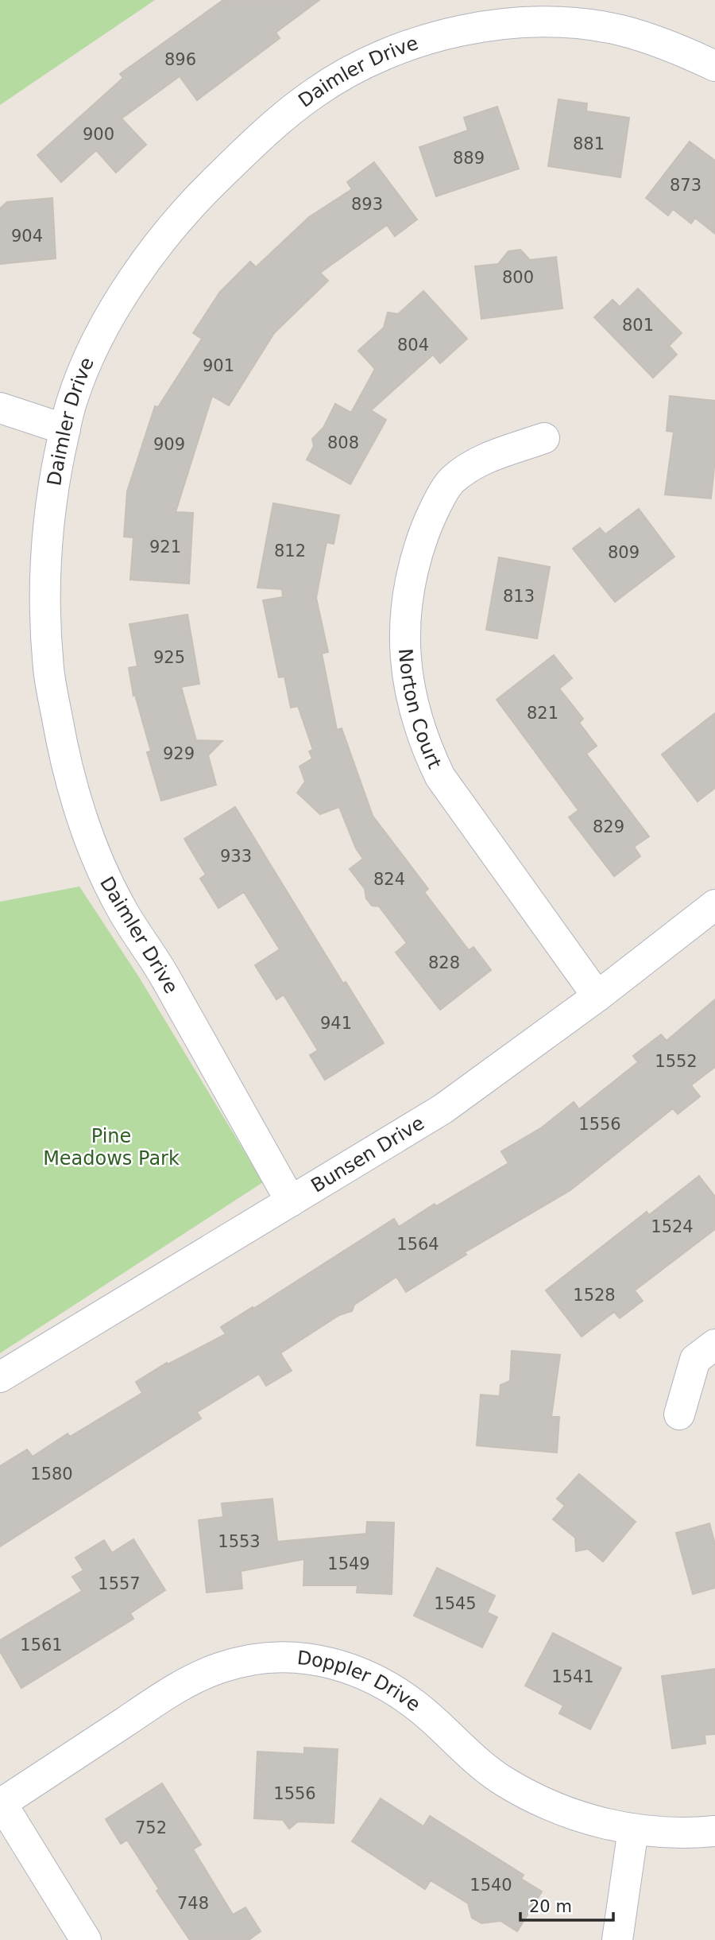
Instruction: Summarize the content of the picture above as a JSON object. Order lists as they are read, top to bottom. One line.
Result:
{"streets":{"street":["Daimler Drive","Norton Court","Bunsen Drive","Doppler Drive"]},"crossings":[["Daimler Drive","Bunsen Drive"],["Norton Court","Bunsen Drive"]],"parks":["Pine Meadows Park"],"house_numbers":["896","900","881","889","873","893","904","800","801","804","901","808","909","921","812","809","813","925","821","929","829","933","824","828","941","1552","1556","1524","1564","1528","1580","1553","1549","1557","1545","1561","1541","1556","752","1540","748"],"scale_bar":"20 m"}
